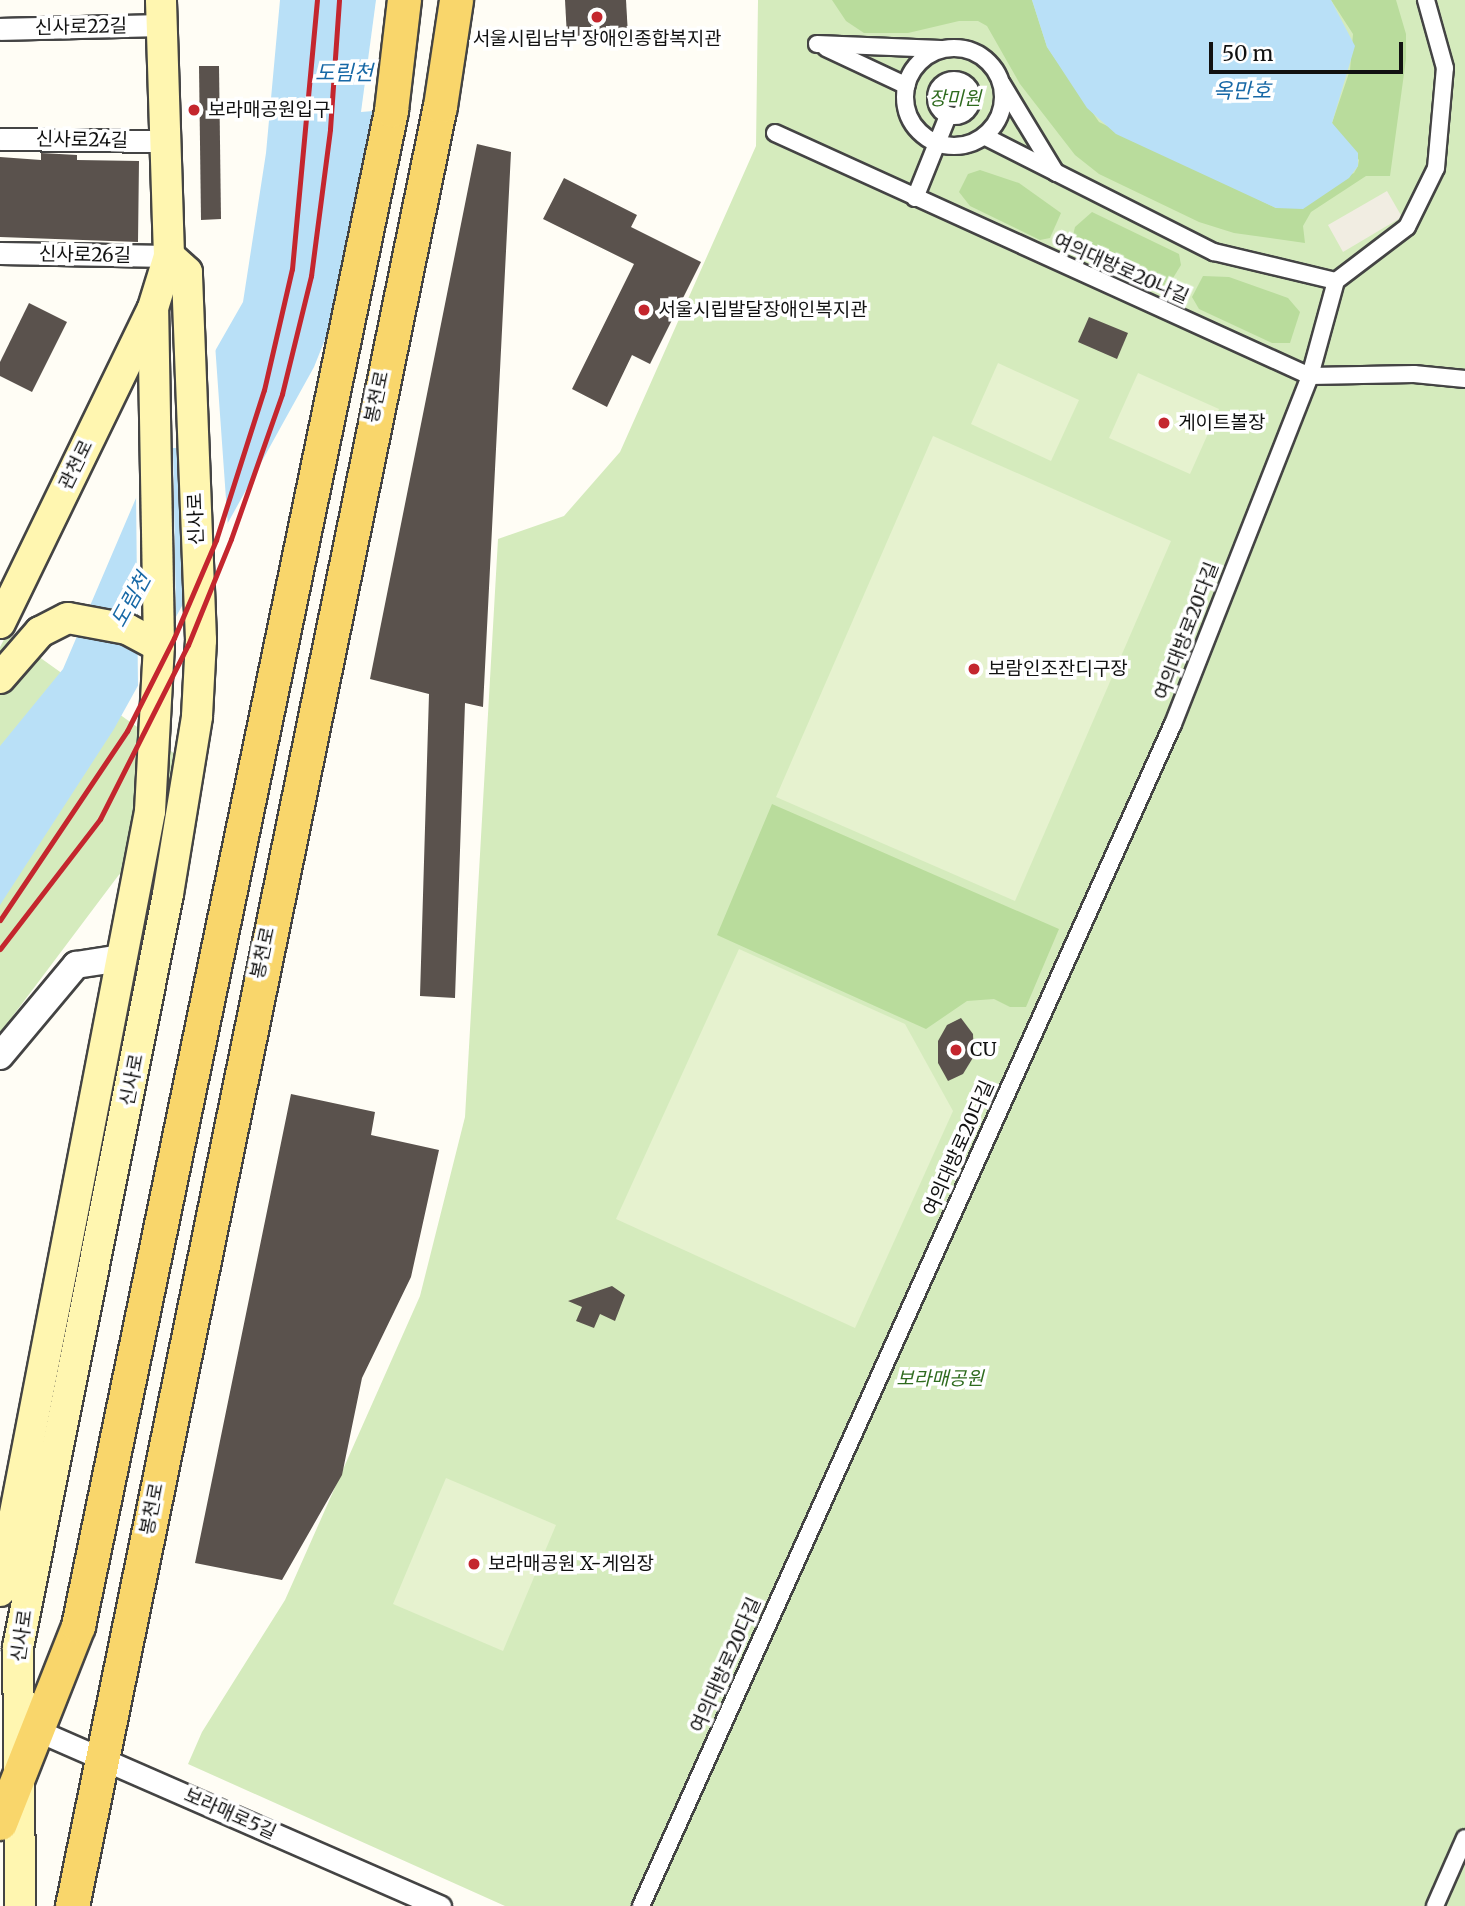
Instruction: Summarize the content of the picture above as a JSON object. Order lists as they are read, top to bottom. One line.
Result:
{"streets":{"main road":["봉천로","관천로","신사로"],"street":["신사로22길","신사로24길","신사로26길","여의대방로20나길","여의대방로20다길","보라매로5길"]},"crossings":[["신사로22길","신사로"],["신사로24길","신사로"],["신사로26길","신사로"],["여의대방로20나길","여의대방로20다길"],["봉천로","보라매로5길"],["관천로","신사로"],["신사로","보라매로5길"]],"water":["도림천","옥만호"],"parks":["장미원","보라매공원"],"places":["서울시립남부 장애인종합복지관","보라매공원입구","서울시립발달장애인복지관","게이트볼장","보람인조잔디구장","CU","보라매공원 X-게임장"],"scale_bar":"50 m"}
